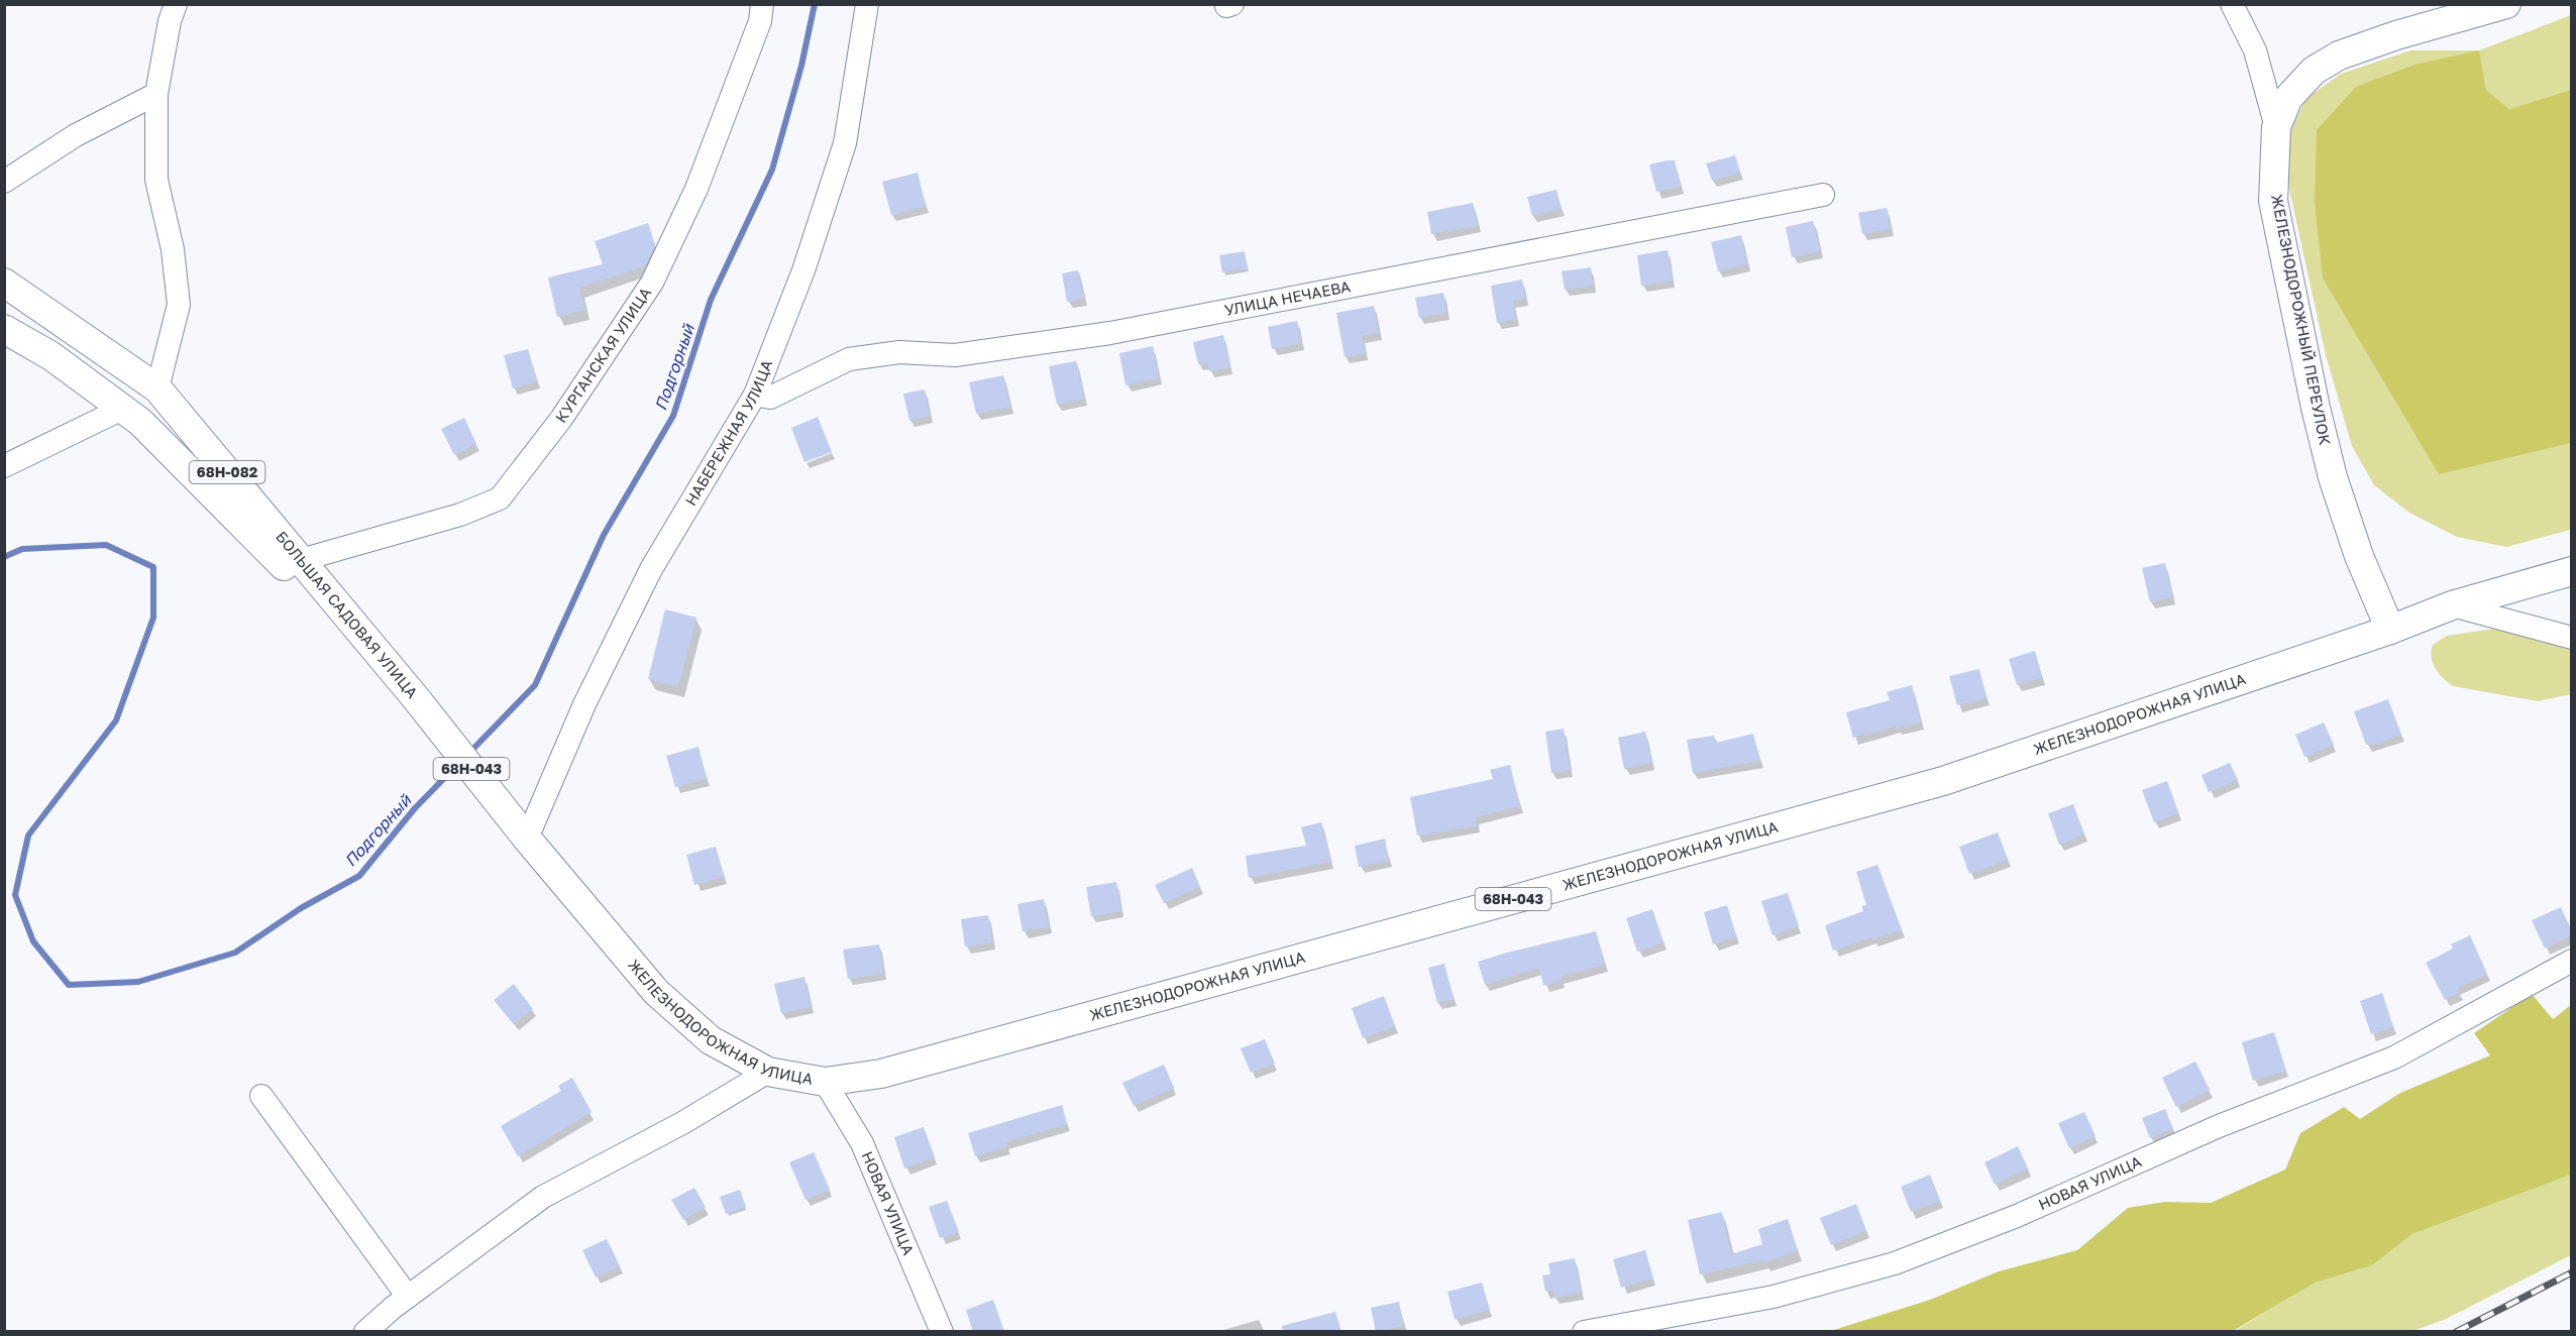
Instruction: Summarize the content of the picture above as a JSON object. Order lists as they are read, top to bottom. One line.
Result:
{"streets":{"main road":["ЖЕЛЕЗНОДОРОЖНЫЙ ПЕРЕУЛОК","68Н-082","БОЛЬШАЯ САДОВАЯ УЛИЦА","ЖЕЛЕЗНОДОРОЖНАЯ УЛИЦА","68Н-043"],"street":["УЛИЦА НЕЧАЕВА","КУРГАНСКАЯ УЛИЦА","НАБЕРЕЖНАЯ УЛИЦА","НОВАЯ УЛИЦА"]},"crossings":[["УЛИЦА НЕЧАЕВА","НАБЕРЕЖНАЯ УЛИЦА"],["ЖЕЛЕЗНОДОРОЖНЫЙ ПЕРЕУЛОК","ЖЕЛЕЗНОДОРОЖНАЯ УЛИЦА"],["КУРГАНСКАЯ УЛИЦА","БОЛЬШАЯ САДОВАЯ УЛИЦА"],["НАБЕРЕЖНАЯ УЛИЦА","ЖЕЛЕЗНОДОРОЖНАЯ УЛИЦА"],["НАБЕРЕЖНАЯ УЛИЦА","68Н-043"],["БОЛЬШАЯ САДОВАЯ УЛИЦА","68Н-043"],["ЖЕЛЕЗНОДОРОЖНАЯ УЛИЦА","68Н-043"],["ЖЕЛЕЗНОДОРОЖНАЯ УЛИЦА","НОВАЯ УЛИЦА"]],"water":["Подгорный"]}
